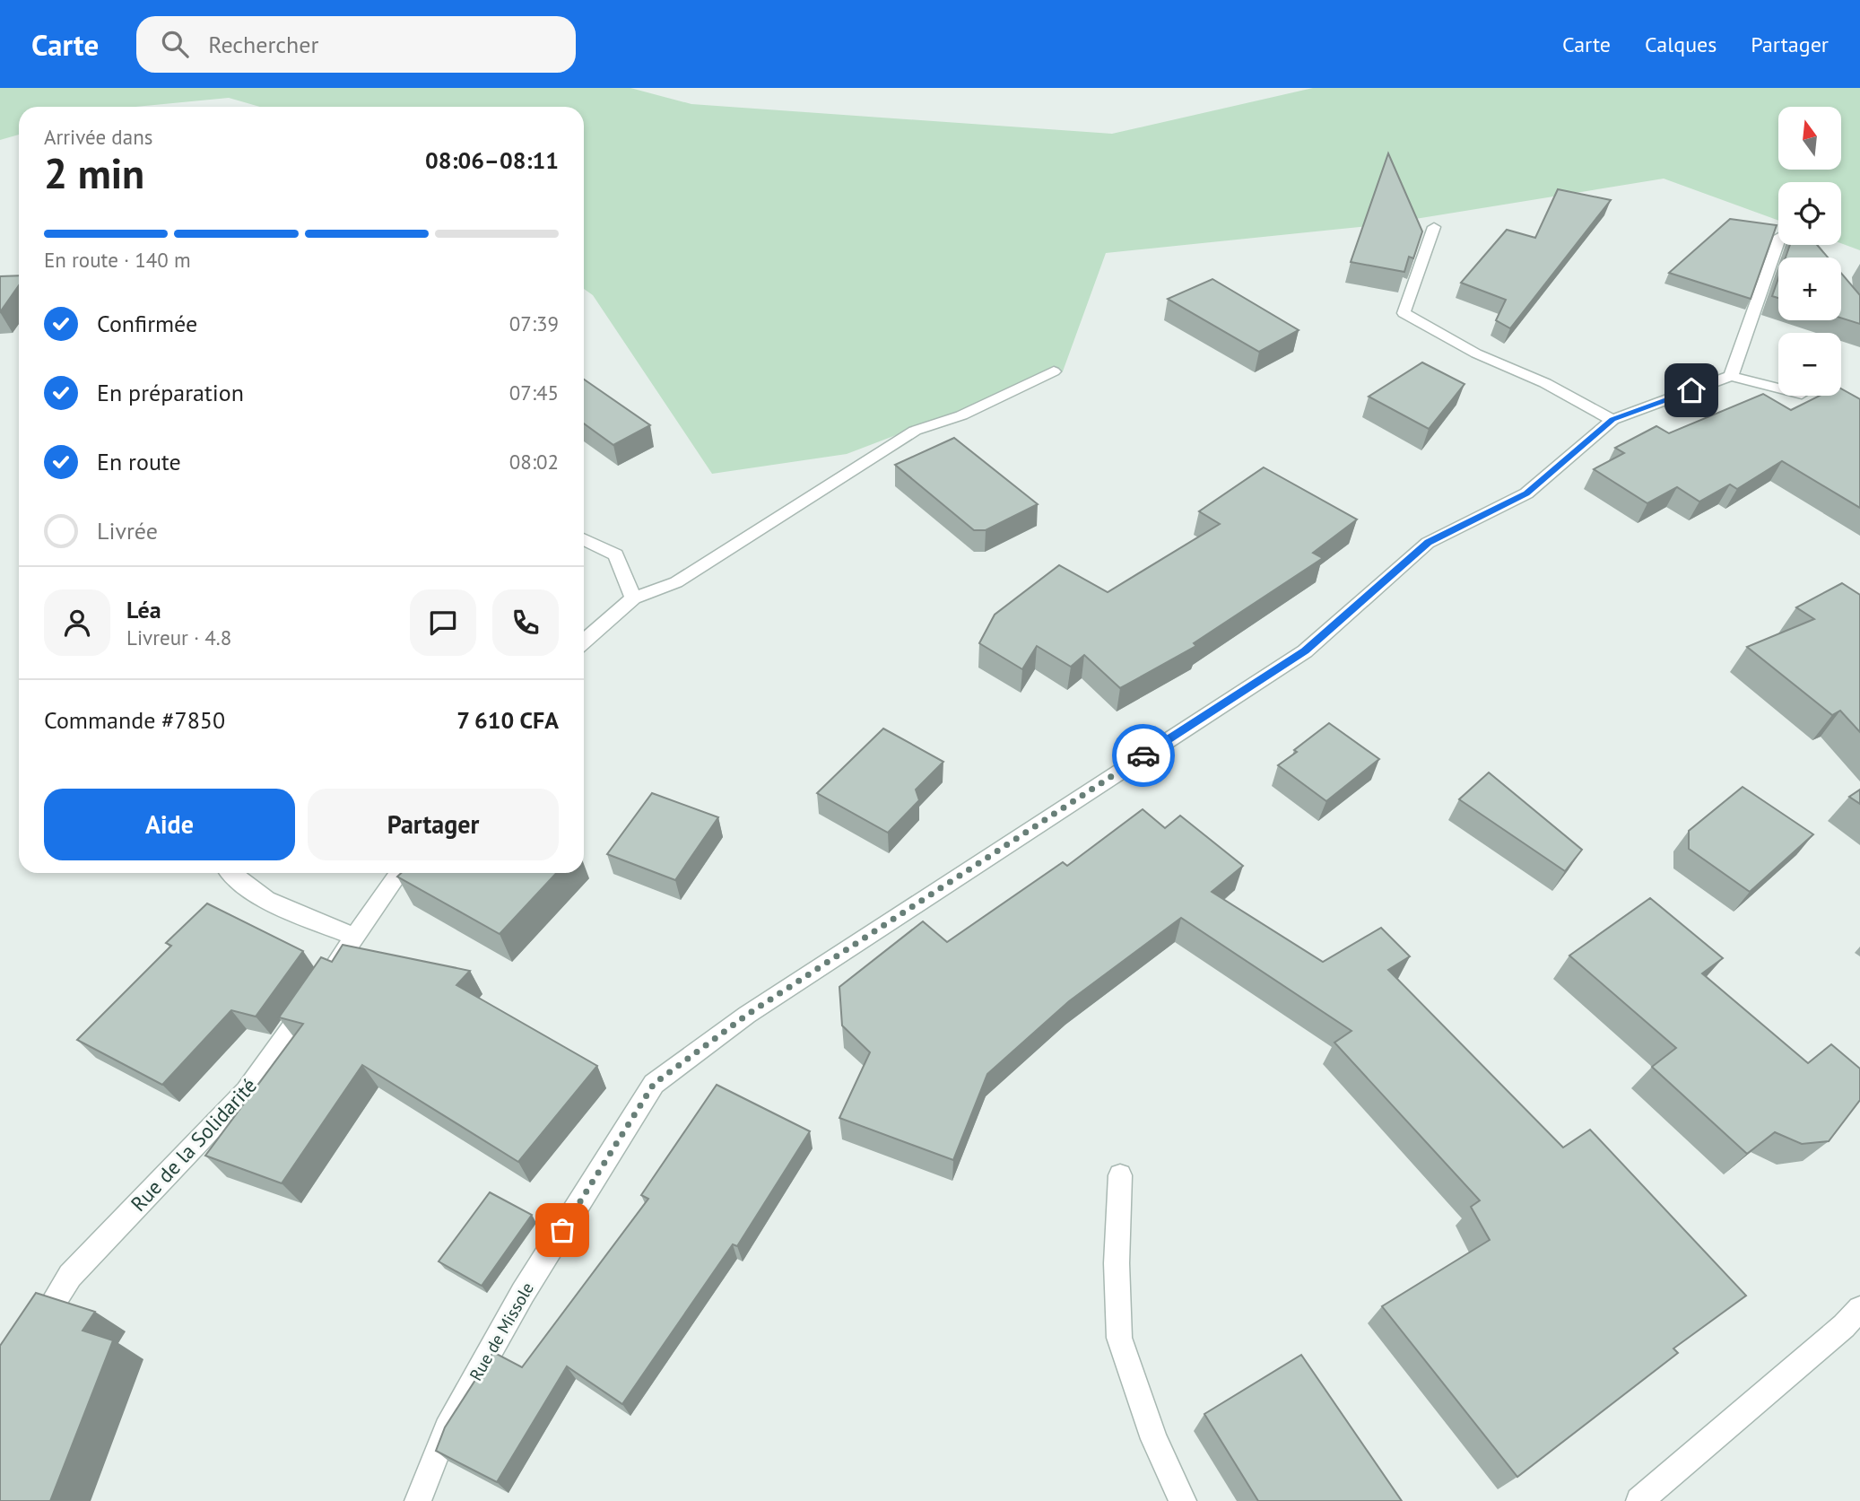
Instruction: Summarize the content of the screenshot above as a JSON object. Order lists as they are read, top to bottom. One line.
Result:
{"streets":{"street":["Rue de la Solidarité","Rue de Missole"]},"north":"top","page":{"header":"Carte","search":"Rechercher","nav":["Carte","Calques","Partager"],"map_buttons":["+","−"],"heading":["2 min","Arrivée dans","08:06–08:11"],"panel":["Léa","Livreur · 4.8","Commande #7850","7 610 CFA"],"bar":"En route · 140 m","list":[["Confirmée","07:39"],["En préparation","07:45"],["En route","08:02"],"Livrée"],"buttons":["Aide","Partager"]}}
